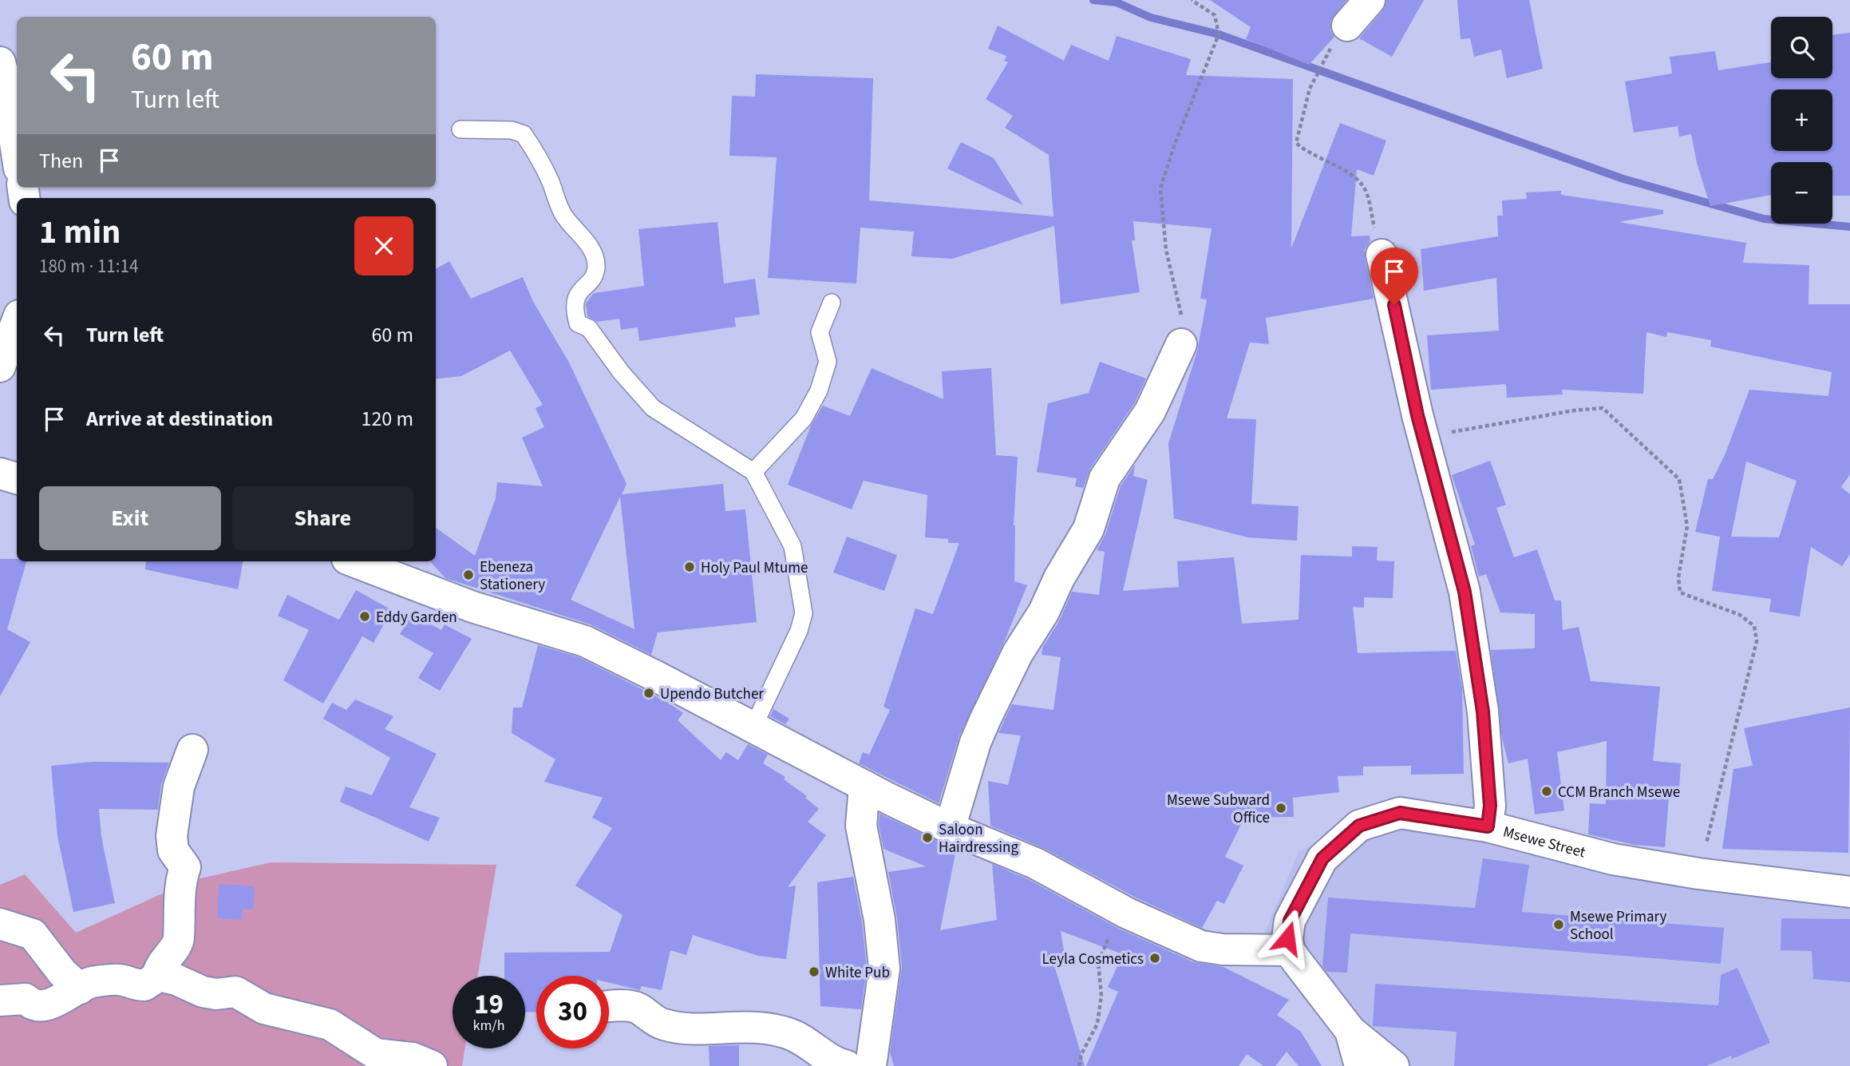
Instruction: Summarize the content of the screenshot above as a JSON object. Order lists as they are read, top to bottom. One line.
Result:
{"streets":{"street":["Msewe Street"]},"places":["Holy Paul Mtume","Ebeneza Stationery","Eddy Garden","Upendo Butcher","CCM Branch Msewe","Msewe Subward Office","Saloon Hairdressing","Msewe Primary School","Leyla Cosmetics","White Pub"],"page":{"map_buttons":["+","−"],"turn":["60 m","Turn left"],"then":"Then","heading":["1 min","180 m · 11:14"],"list":[{"name":"Turn left","value":"60 m"},{"name":"Arrive at destination","value":"120 m"}],"buttons":["Exit","Share"],"speed":"19 km/h","limit":"30"}}
